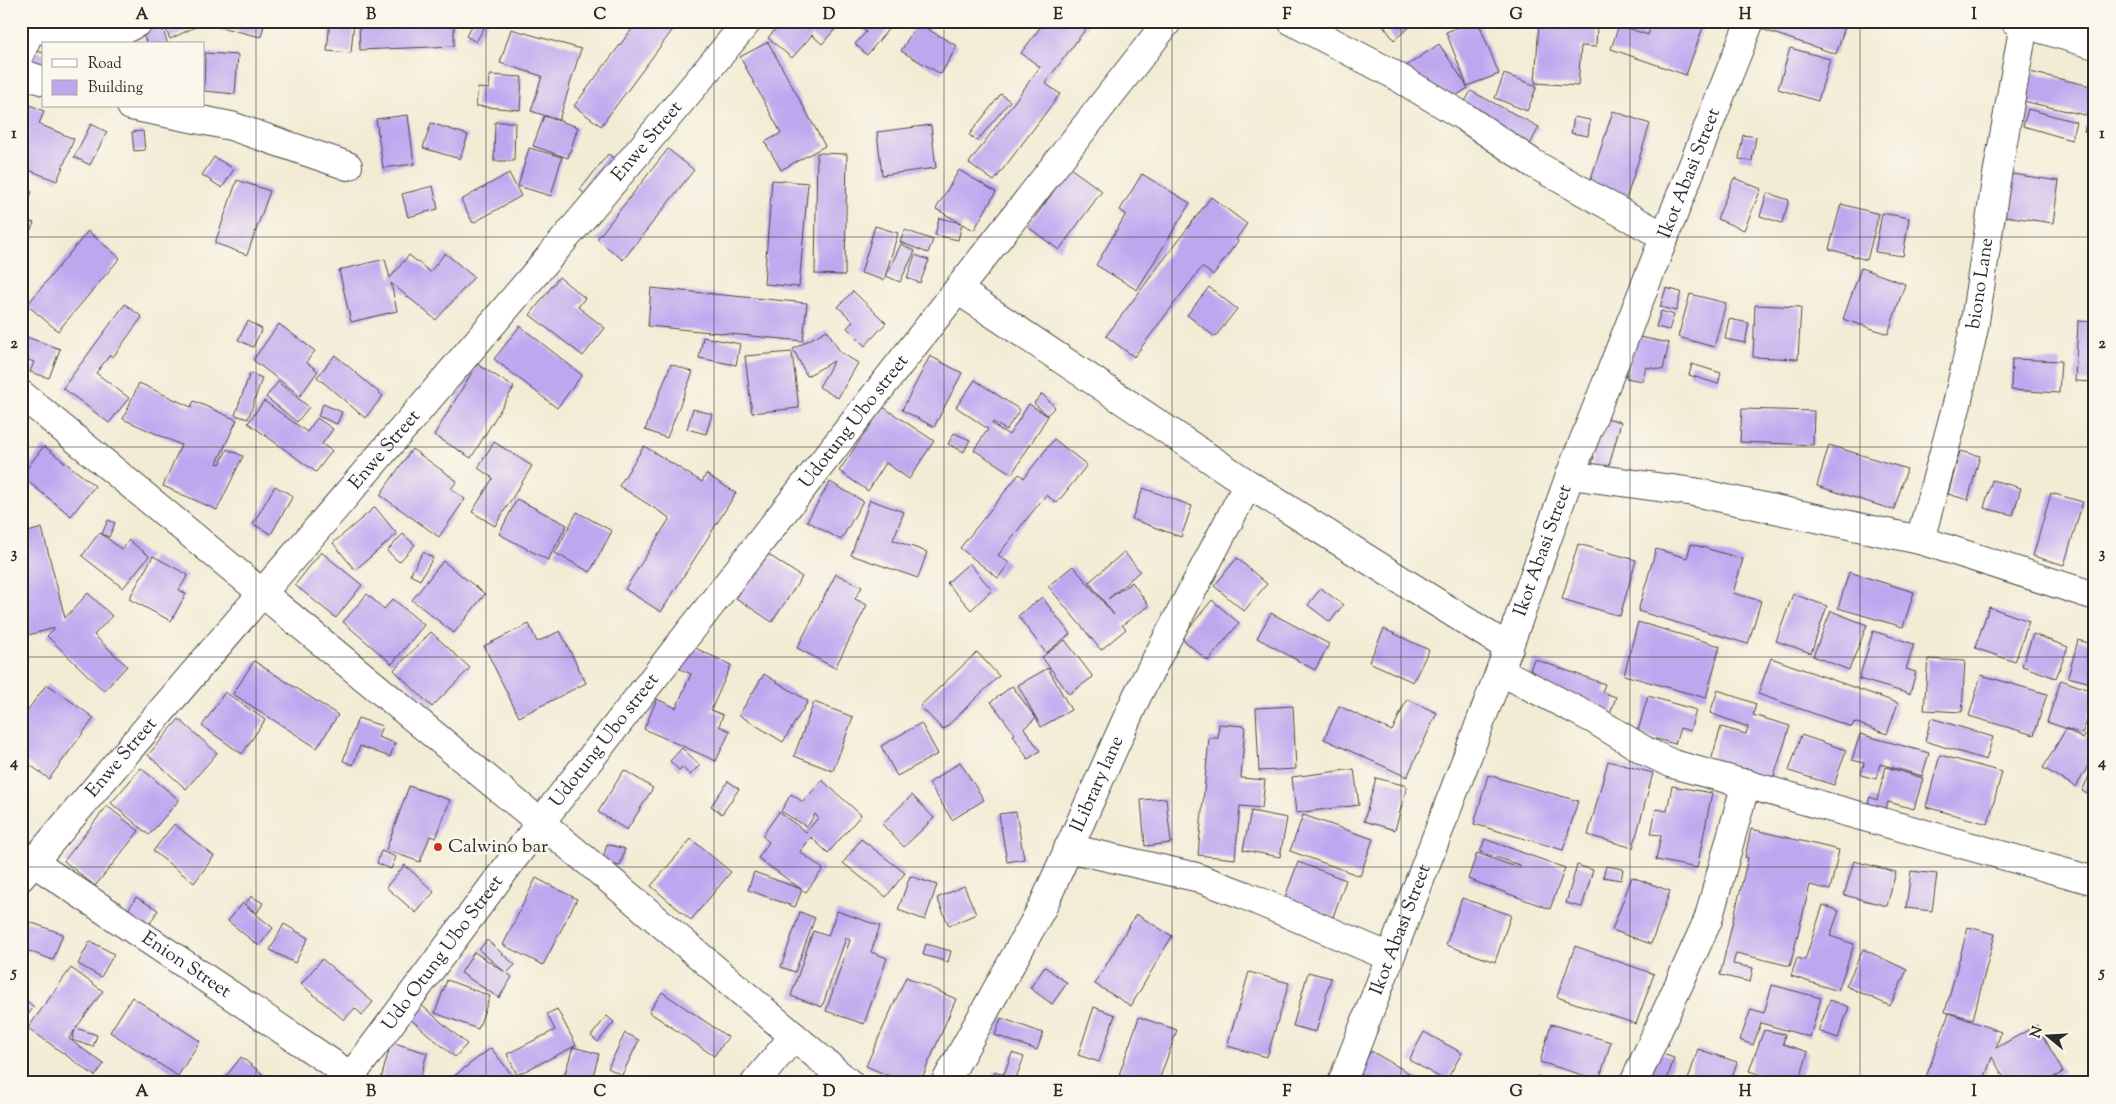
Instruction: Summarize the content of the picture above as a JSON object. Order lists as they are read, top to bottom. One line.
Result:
{"streets":{"street":["Enwe Street","Ikot Abasi Street","biono Lane","Udotung Ubo street","lLibrary lane","Udo Otung Ubo Street","Enion Street"]},"crossings":[["Enwe Street","Enion Street"],["Udotung Ubo street","Udo Otung Ubo Street"],["Udo Otung Ubo Street","Enion Street"]],"places":["Calwino bar"],"legend":["Road","Building"],"north":"left","grid":{"columns":["A","B","C","D","E","F","G","H","I"],"rows":["1","2","3","4","5"]}}
